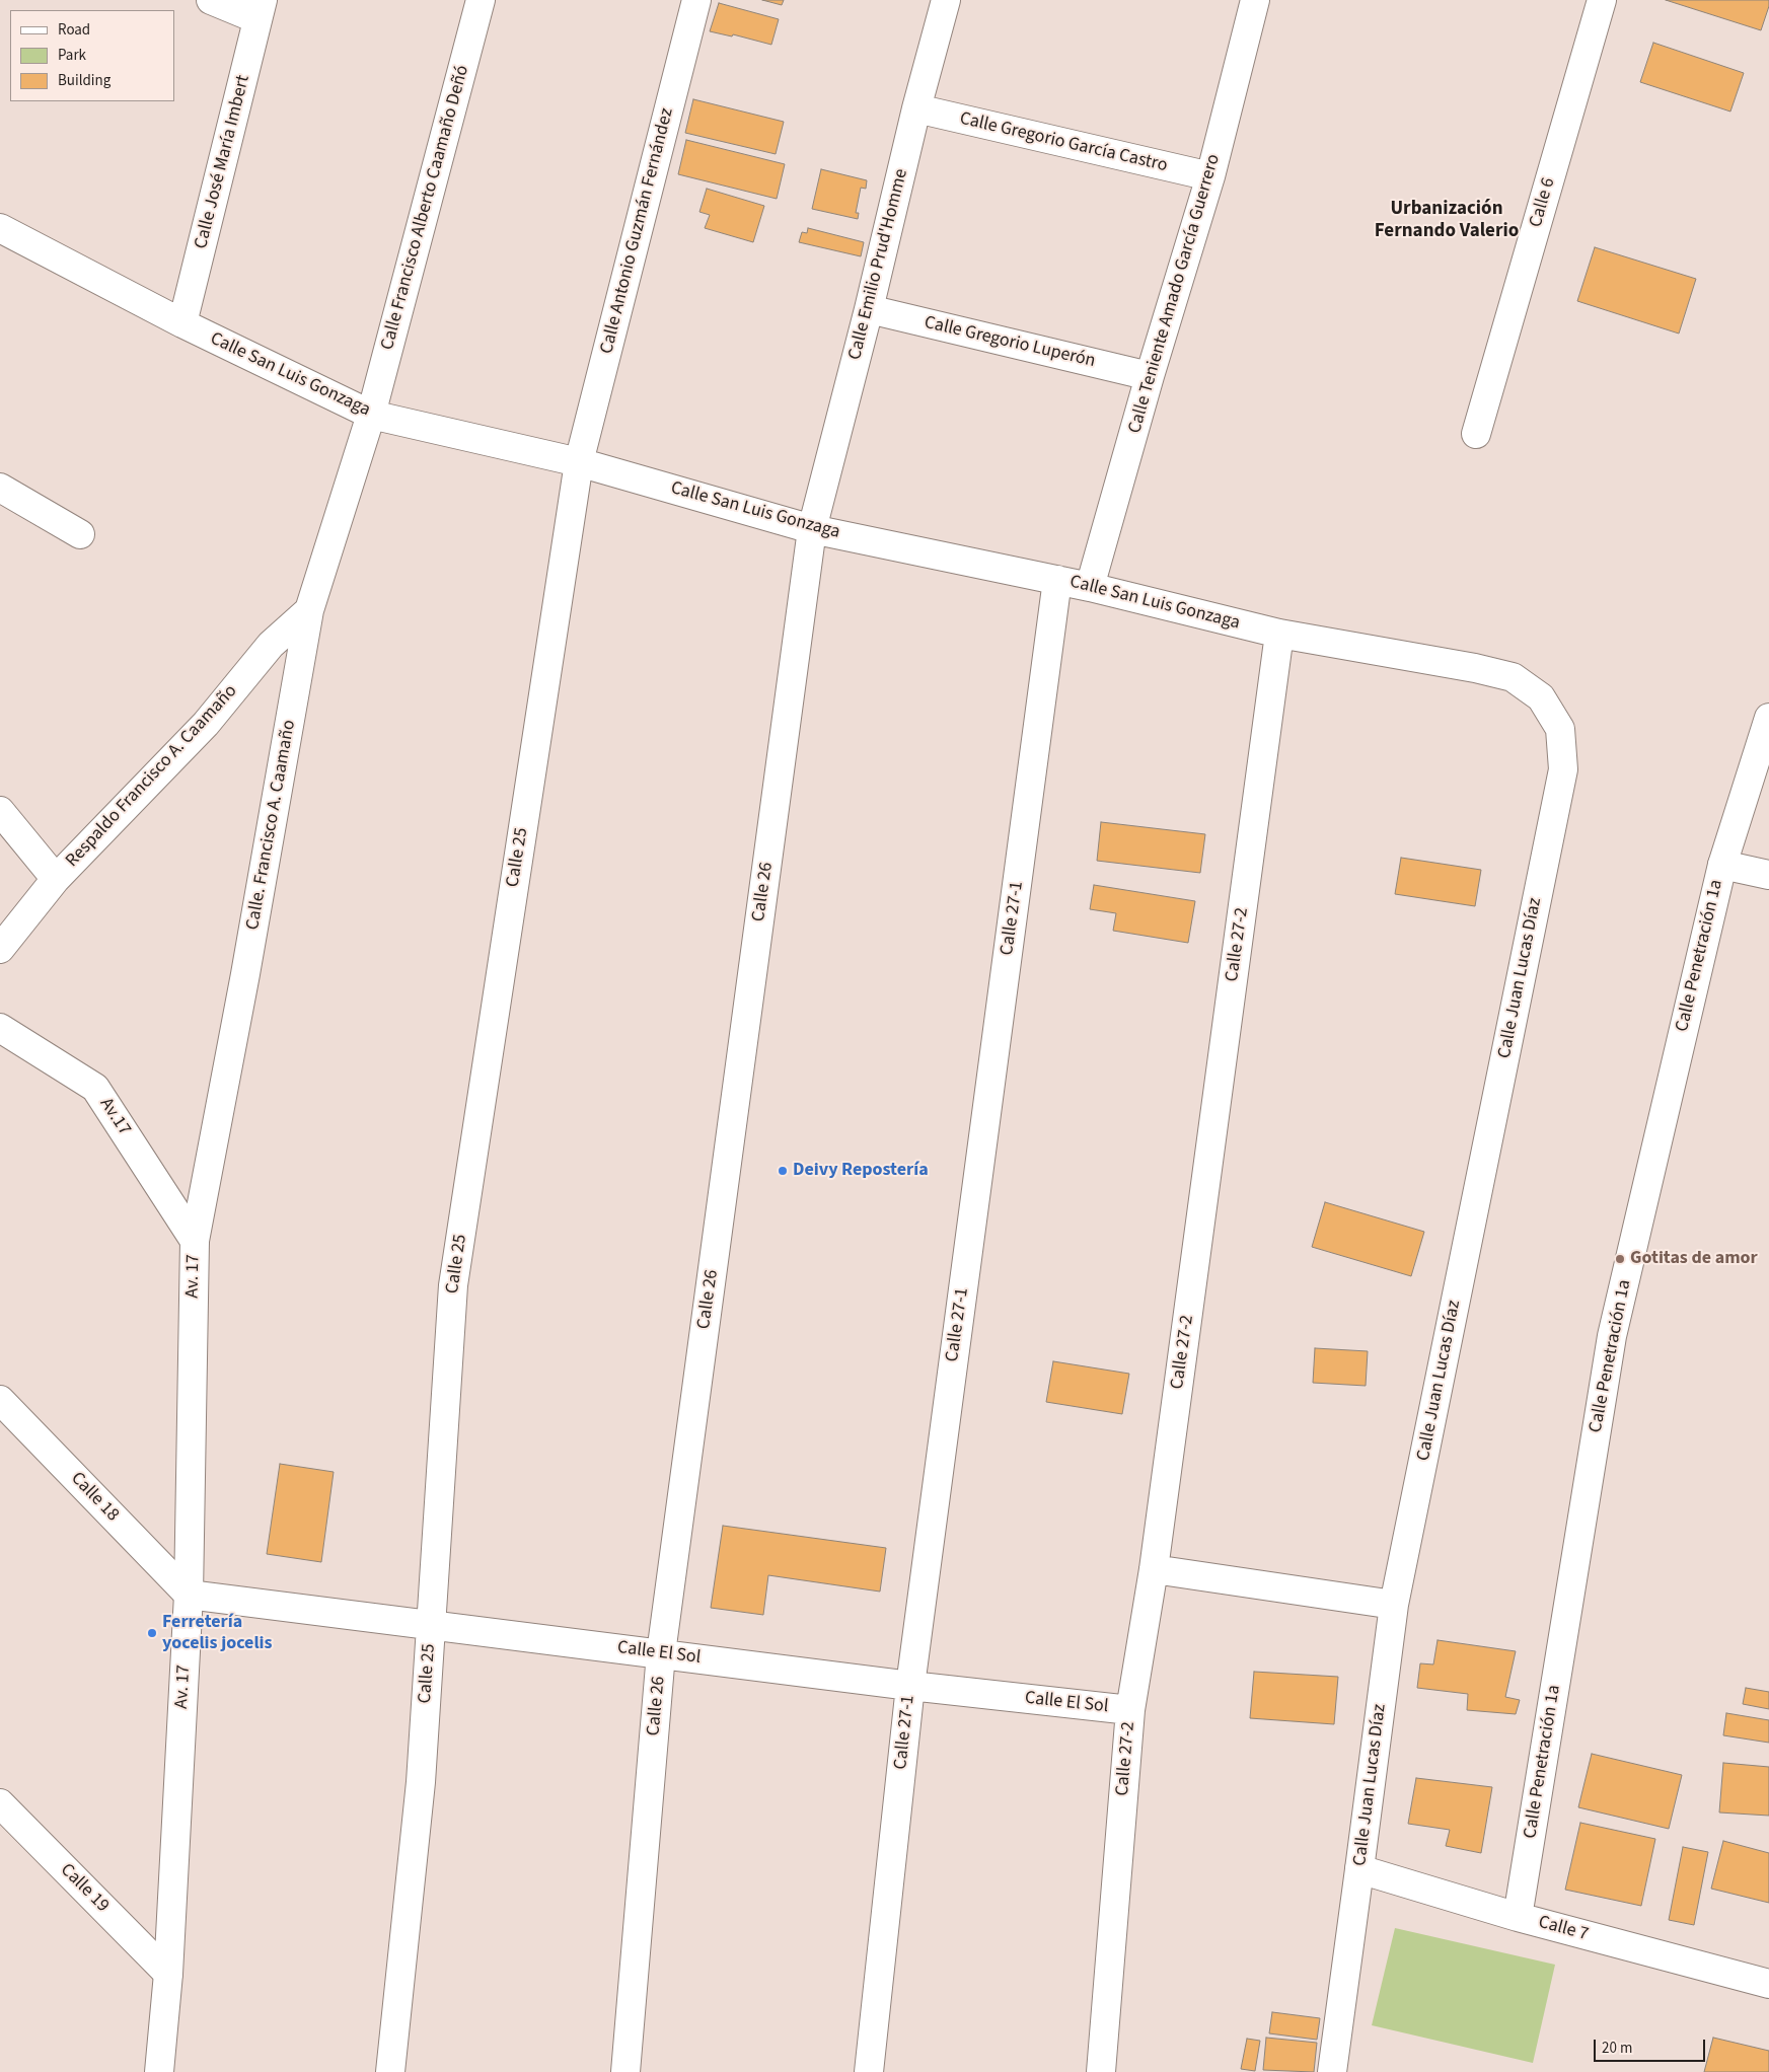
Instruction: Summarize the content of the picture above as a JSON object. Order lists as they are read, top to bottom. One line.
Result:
{"streets":{"street":["Calle Gregorio García Castro","Calle José María Imbert","Calle 6","Calle Francisco Alberto Caamaño Deñó","Calle Antonio Guzmán Fernández","Calle Emilio Prud'Homme","Calle Teniente Amado García Guerrero","Calle Gregorio Luperón","Calle San Luis Gonzaga","Respaldo Francisco A. Caamaño","Calle. Francisco A. Caamaño","Calle 25","Calle 26","Calle 27-1","Calle 27-2","Calle Penetración 1a","Calle Juan Lucas Díaz","Av.17","Av. 17","Calle 18","Calle El Sol","Calle 19","Calle 7"]},"crossings":[["Calle Gregorio García Castro","Calle Emilio Prud'Homme"],["Calle Gregorio García Castro","Calle Teniente Amado García Guerrero"],["Calle José María Imbert","Calle San Luis Gonzaga"],["Calle Francisco Alberto Caamaño Deñó","Calle San Luis Gonzaga"],["Calle Francisco Alberto Caamaño Deñó","Calle. Francisco A. Caamaño"],["Calle Antonio Guzmán Fernández","Calle San Luis Gonzaga"],["Calle Antonio Guzmán Fernández","Calle 25"],["Calle Emilio Prud'Homme","Calle Gregorio Luperón"],["Calle Emilio Prud'Homme","Calle San Luis Gonzaga"],["Calle Emilio Prud'Homme","Calle 26"],["Calle Teniente Amado García Guerrero","Calle Gregorio Luperón"],["Calle Teniente Amado García Guerrero","Calle San Luis Gonzaga"],["Calle San Luis Gonzaga","Calle. Francisco A. Caamaño"],["Calle San Luis Gonzaga","Calle 25"],["Calle San Luis Gonzaga","Calle 26"],["Calle San Luis Gonzaga","Calle 27-1"],["Calle San Luis Gonzaga","Calle 27-2"],["Calle San Luis Gonzaga","Calle Juan Lucas Díaz"],["Respaldo Francisco A. Caamaño","Calle. Francisco A. Caamaño"],["Calle. Francisco A. Caamaño","Av.17"],["Calle. Francisco A. Caamaño","Av. 17"],["Calle 25","Calle El Sol"],["Calle 26","Calle El Sol"],["Calle 27-1","Calle El Sol"],["Calle 27-2","Calle El Sol"],["Calle Penetración 1a","Calle 7"],["Calle Juan Lucas Díaz","Calle 7"],["Av.17","Av. 17"],["Av. 17","Calle 18"],["Av. 17","Calle El Sol"],["Av. 17","Calle 19"],["Calle 18","Calle El Sol"]],"districts":["Urbanización Fernando Valerio"],"places":["Deivy Repostería","Gotitas de amor","Ferretería yocelis jocelis"],"legend":["Road","Park","Building"],"scale_bar":"20 m"}
